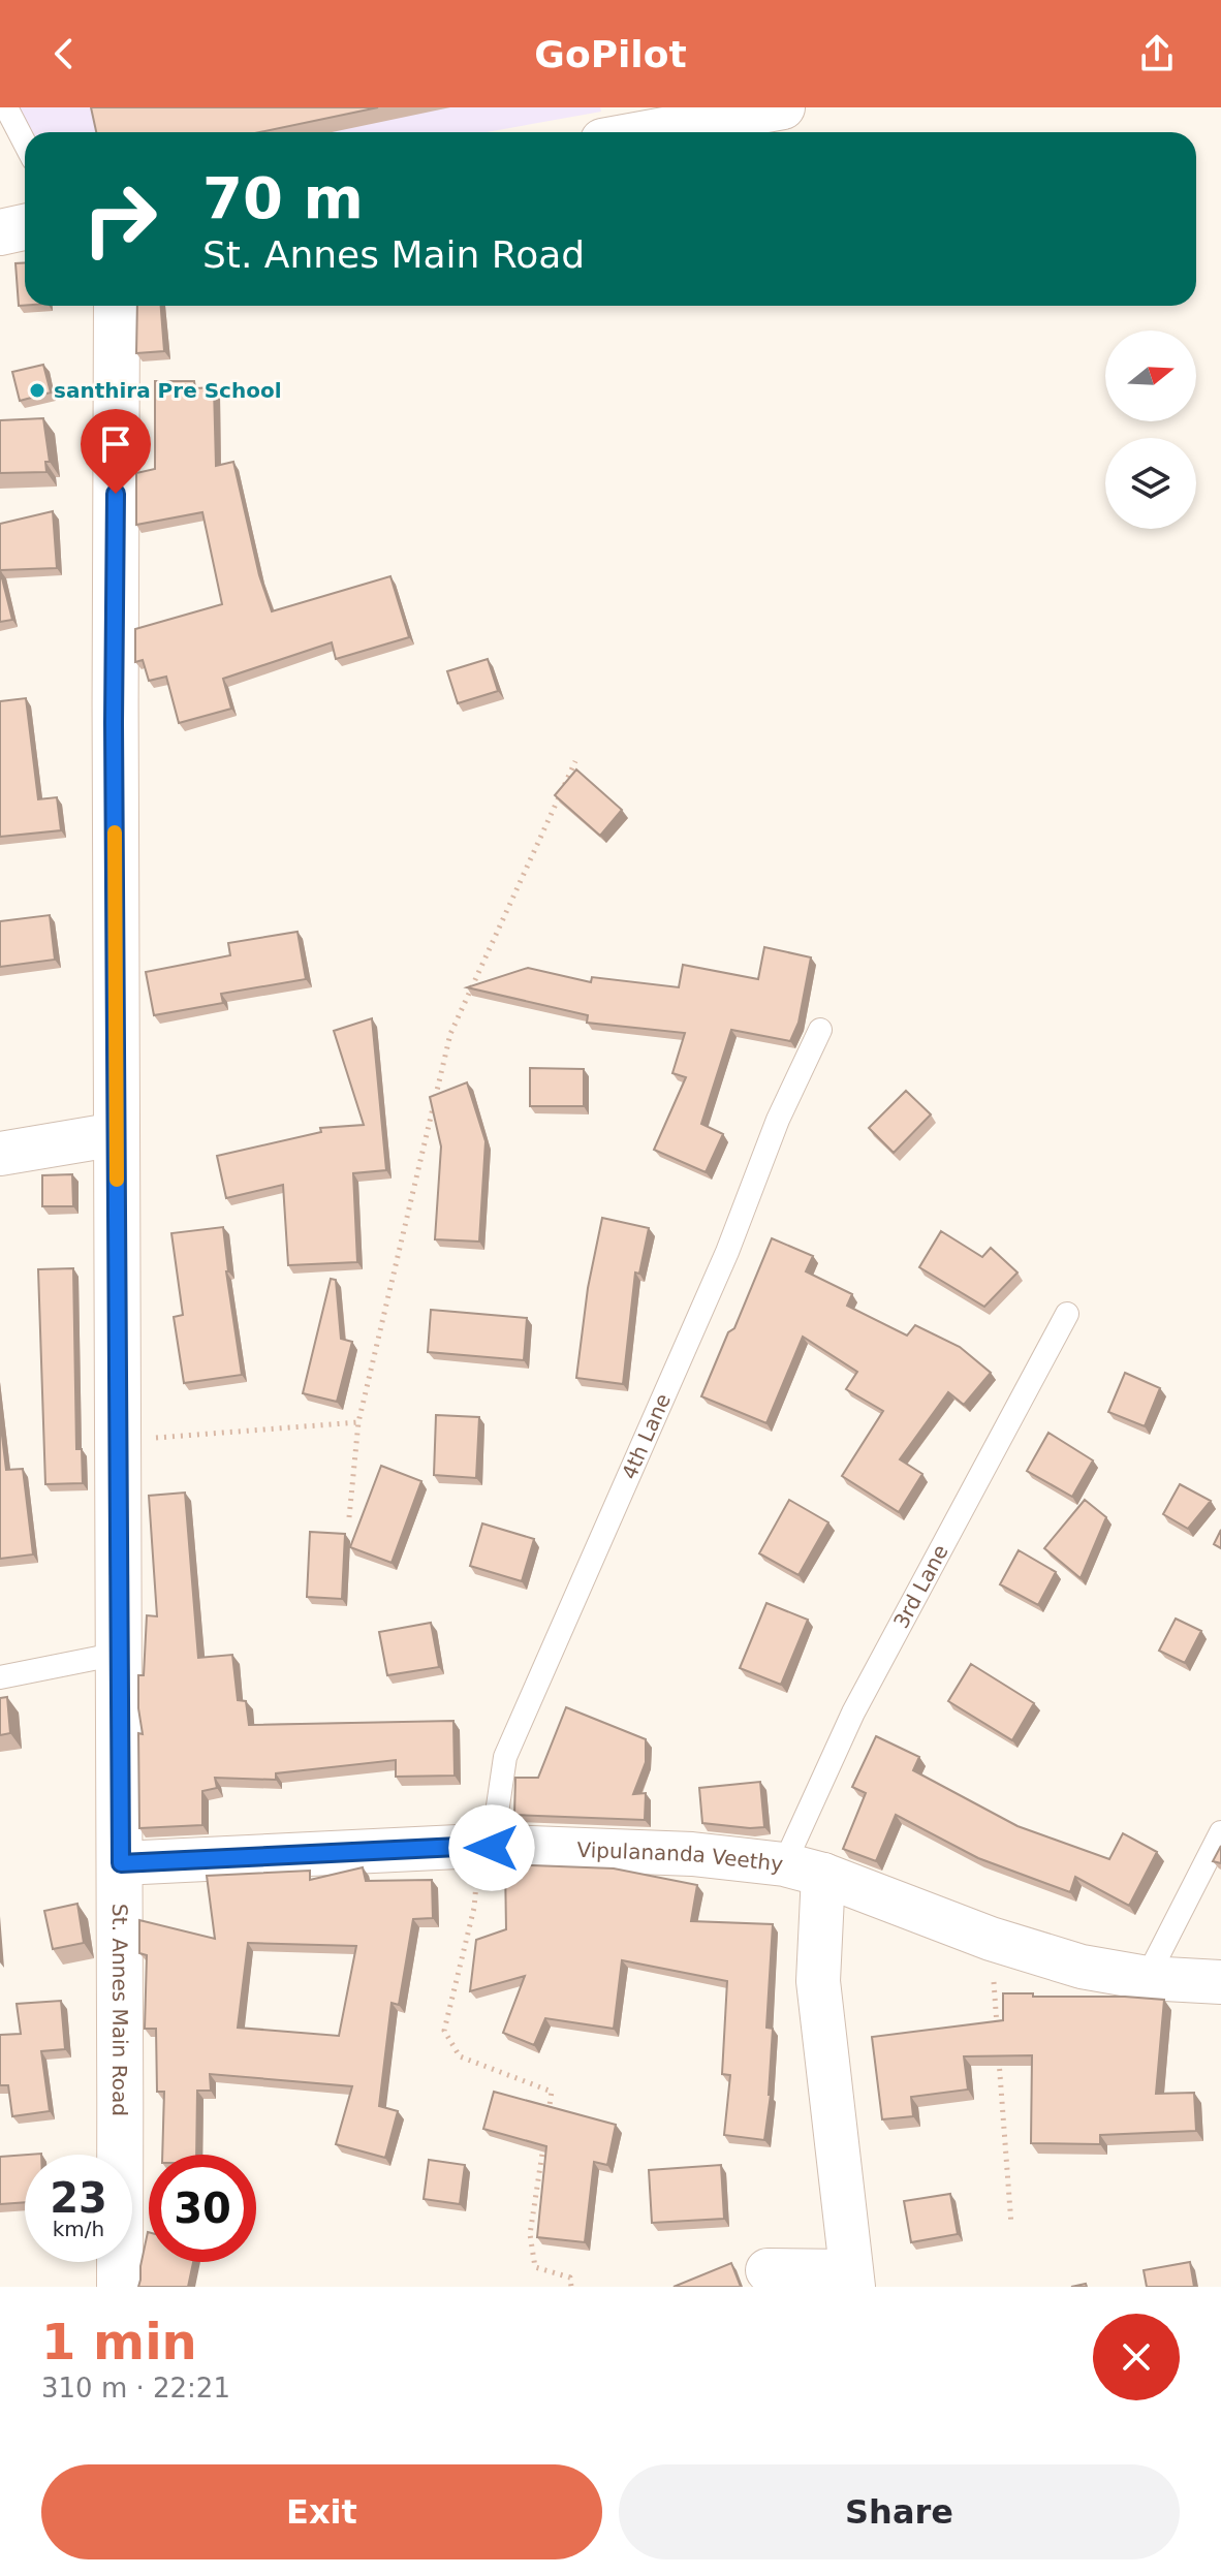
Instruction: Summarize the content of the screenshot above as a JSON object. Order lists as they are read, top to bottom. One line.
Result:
{"streets":{"street":["Vipulananda Veethy","St. Annes Main Road"],"lane":["4th Lane","3rd Lane"]},"crossings":[["4th Lane","Vipulananda Veethy"],["3rd Lane","Vipulananda Veethy"],["Vipulananda Veethy","St. Annes Main Road"]],"places":["santhira Pre School"],"north":"right","page":{"header":"GoPilot","turn":["70 m","St. Annes Main Road"],"speed":"23 km/h","limit":"30","heading":["1 min","310 m · 22:21"],"buttons":["Exit","Share"]}}
